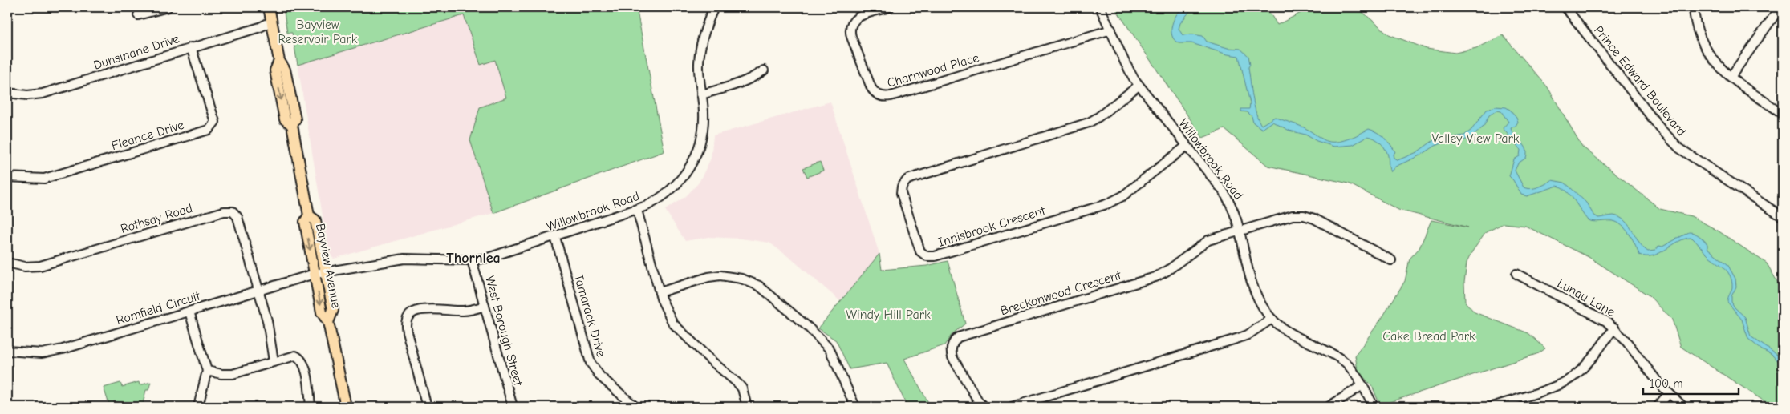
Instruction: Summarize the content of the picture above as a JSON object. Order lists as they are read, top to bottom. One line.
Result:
{"streets":{"main road":["Bayview Avenue"],"street":["Dunsinane Drive","Charnwood Place","Prince Edward Boulevard","Fleance Drive","Willowbrook Road","Rothsay Road","Innisbrook Crescent","Breckonwood Crescent","Lunau Lane","Romfield Circuit","Tamarack Drive","West Borough Street"]},"crossings":[["Dunsinane Drive","Fleance Drive"],["Dunsinane Drive","Bayview Avenue"],["Charnwood Place","Willowbrook Road"],["Willowbrook Road","Innisbrook Crescent"],["Willowbrook Road","Bayview Avenue"],["Willowbrook Road","Breckonwood Crescent"],["Willowbrook Road","Romfield Circuit"],["Willowbrook Road","Tamarack Drive"],["Willowbrook Road","West Borough Street"],["Rothsay Road","Romfield Circuit"],["Bayview Avenue","Romfield Circuit"]],"districts":["Thornlea"],"parks":["Bayview Reservoir Park","Valley View Park","Windy Hill Park","Cake Bread Park"],"scale_bar":"100 m"}
